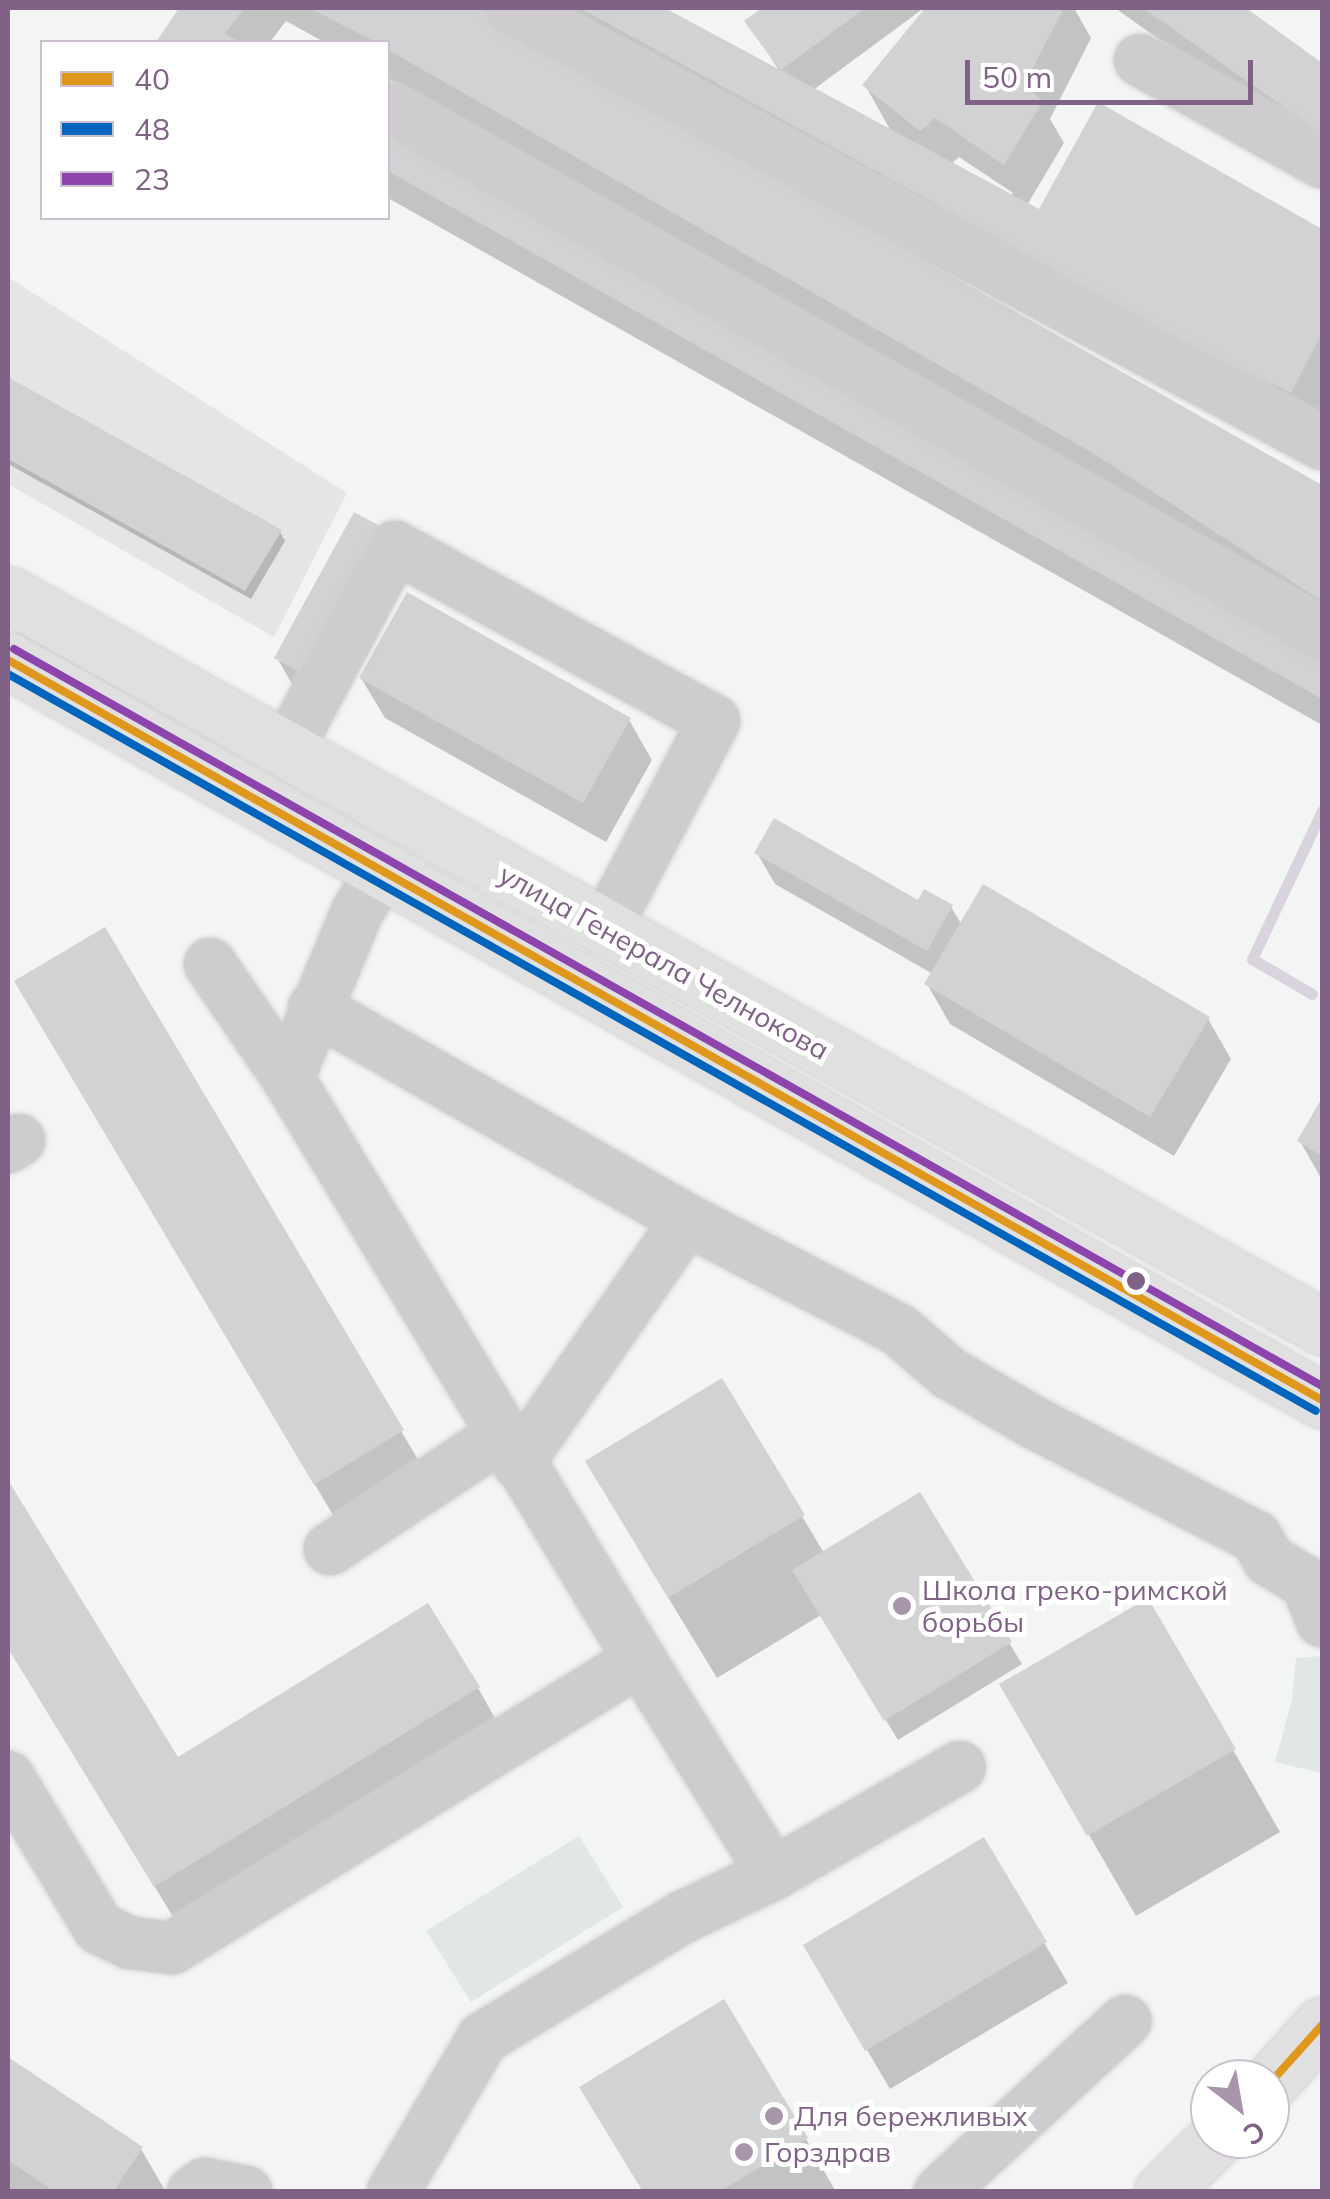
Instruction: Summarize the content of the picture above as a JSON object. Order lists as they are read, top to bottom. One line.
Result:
{"streets":{"main road":["улица Генерала Челнокова"]},"places":["Школа греко-римской борьбы","Для бережливых","Горздрав"],"lines":["transit line 23","transit line 40","transit line 48"],"legend":["40","48","23"],"scale_bar":"50 m","north":"bottom right"}
